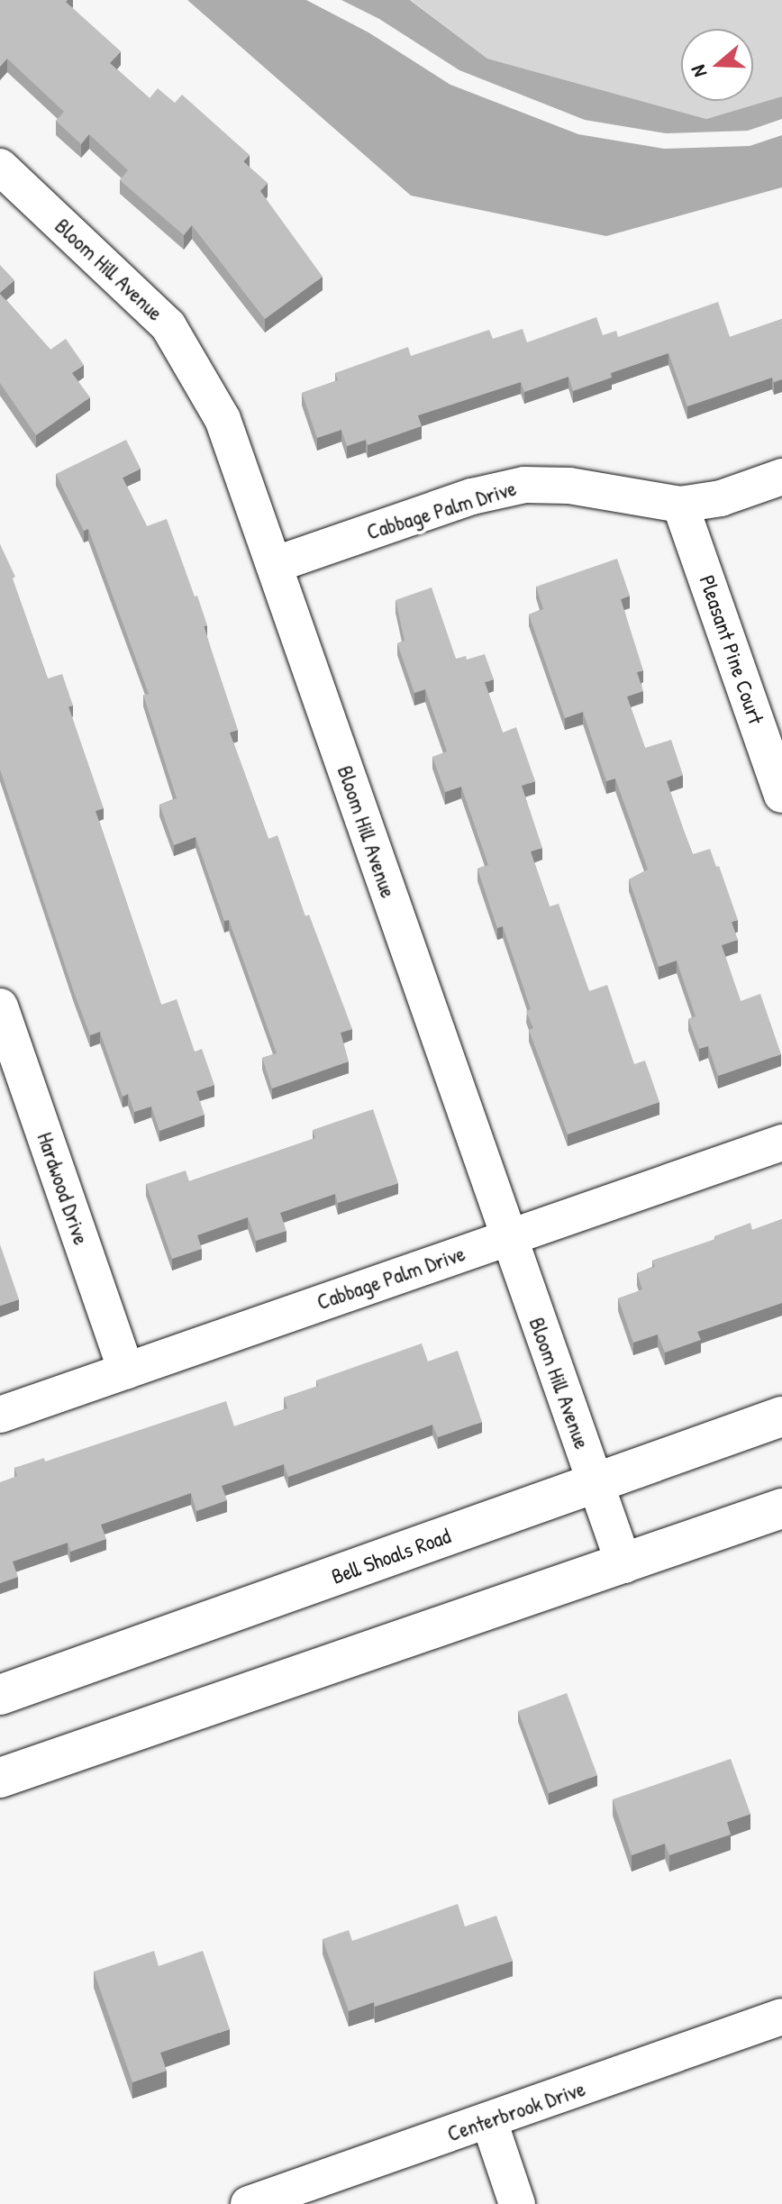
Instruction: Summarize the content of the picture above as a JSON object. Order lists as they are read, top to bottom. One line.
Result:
{"streets":{"main road":["Bell Shoals Road"],"street":["Bloom Hill Avenue","Cabbage Palm Drive","Pleasant Pine Court","Hardwood Drive","Centerbrook Drive"]},"crossings":[["Bloom Hill Avenue","Cabbage Palm Drive"],["Bloom Hill Avenue","Bell Shoals Road"],["Cabbage Palm Drive","Pleasant Pine Court"],["Cabbage Palm Drive","Hardwood Drive"]],"north":"left"}
